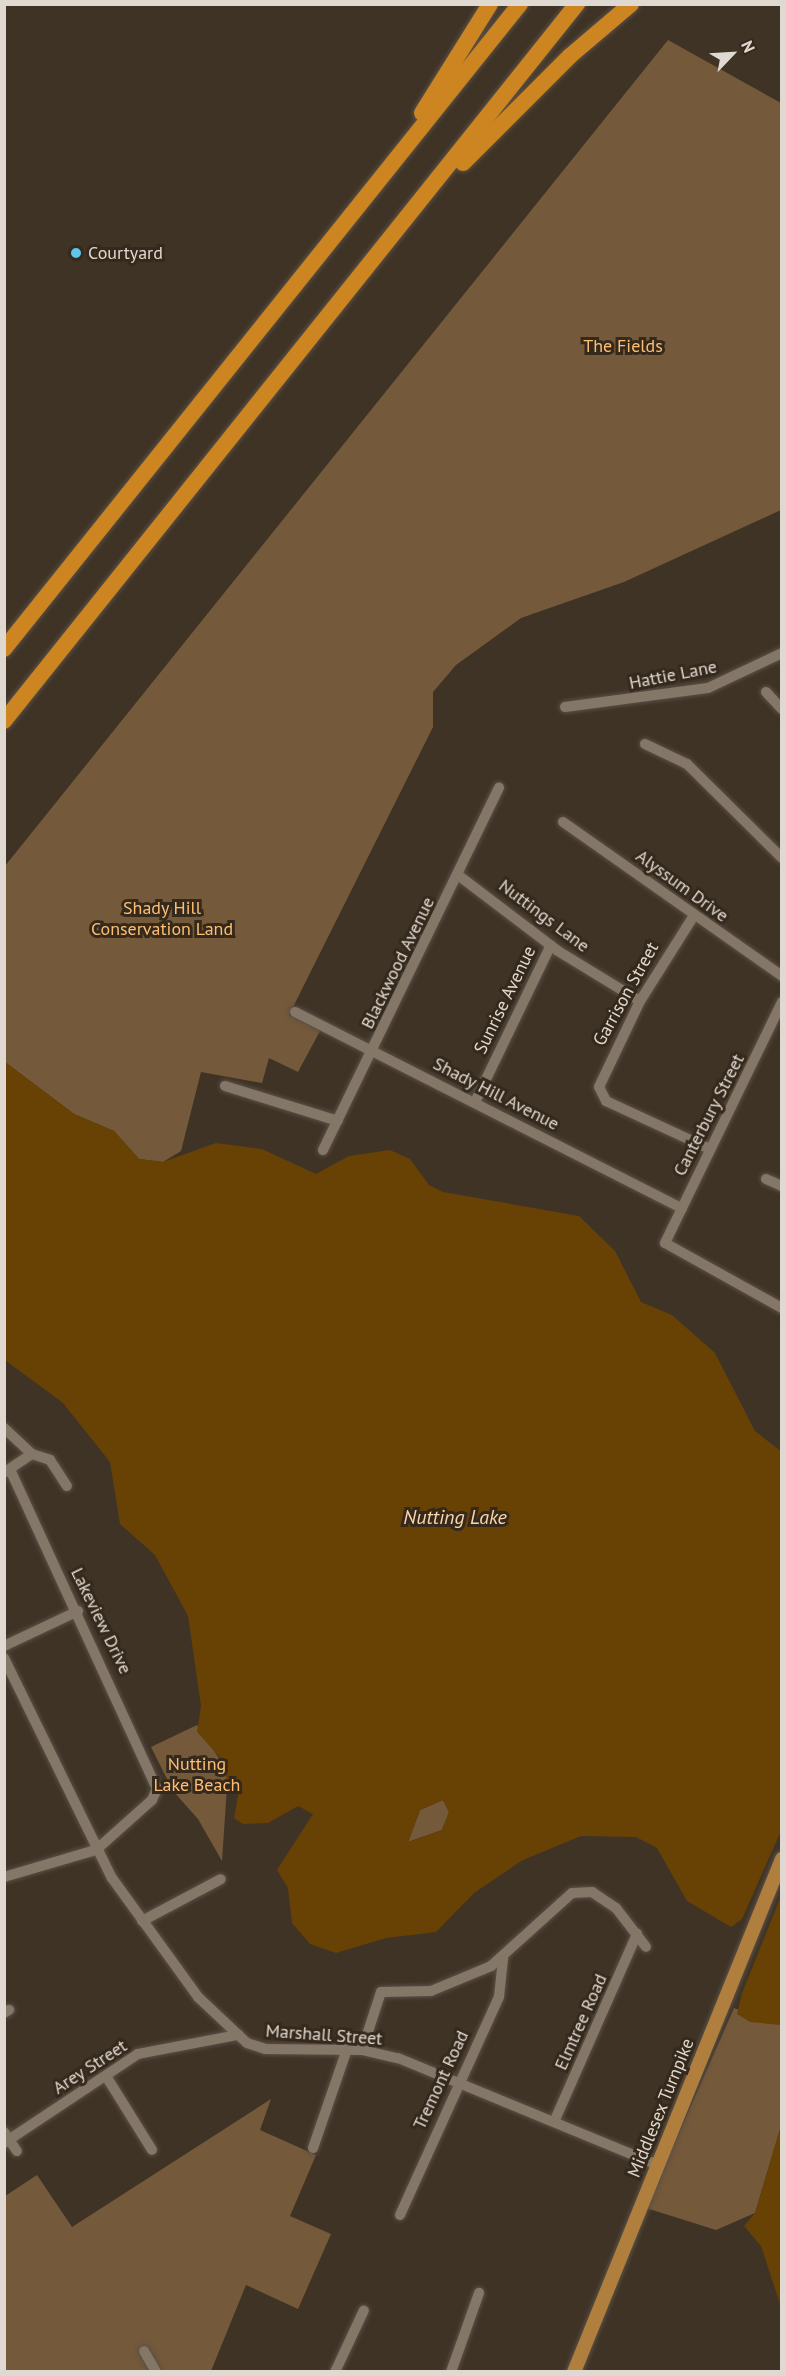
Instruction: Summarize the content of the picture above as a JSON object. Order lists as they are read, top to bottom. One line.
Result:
{"streets":{"main road":["Middlesex Turnpike"],"street":["Hattie Lane","Alyssum Drive","Nuttings Lane","Blackwood Avenue","Garrison Street","Sunrise Avenue","Shady Hill Avenue","Canterbury Street","Lakeview Drive","Elmtree Road","Marshall Street","Arey Street","Tremont Road"]},"crossings":[["Alyssum Drive","Garrison Street"],["Nuttings Lane","Blackwood Avenue"],["Nuttings Lane","Garrison Street"],["Nuttings Lane","Sunrise Avenue"],["Blackwood Avenue","Shady Hill Avenue"],["Garrison Street","Canterbury Street"],["Sunrise Avenue","Shady Hill Avenue"],["Shady Hill Avenue","Canterbury Street"],["Lakeview Drive","Marshall Street"],["Elmtree Road","Marshall Street"],["Marshall Street","Arey Street"],["Marshall Street","Tremont Road"],["Marshall Street","Middlesex Turnpike"]],"water":["Nutting Lake"],"parks":["The Fields","Shady Hill Conservation Land","Nutting Lake Beach"],"places":["Courtyard"],"north":"top right"}
